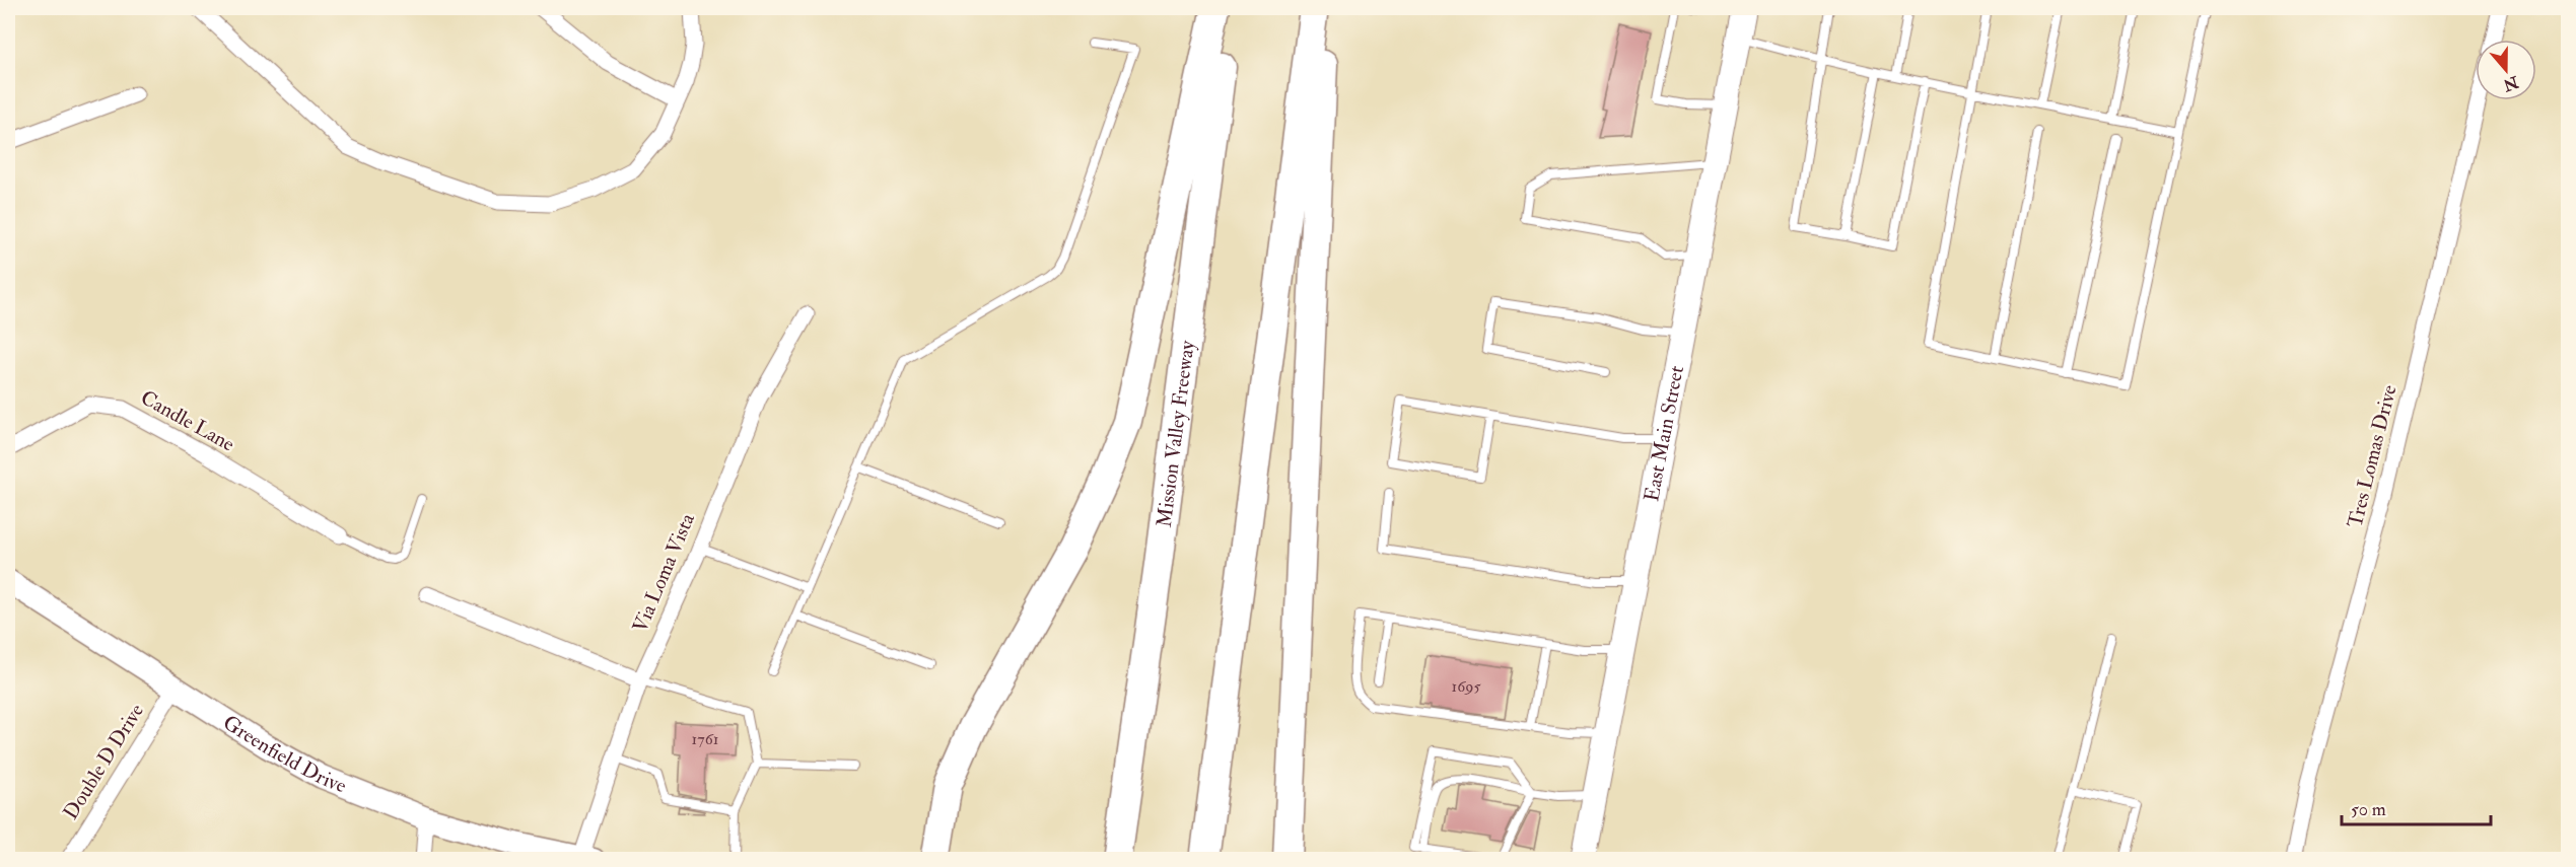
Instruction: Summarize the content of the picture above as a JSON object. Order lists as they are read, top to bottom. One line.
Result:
{"streets":{"highway":["Mission Valley Freeway"],"main road":["East Main Street","Greenfield Drive"],"street":["Candle Lane","Tres Lomas Drive","Via Loma Vista","Double D Drive"]},"crossings":[["Via Loma Vista","Greenfield Drive"],["Greenfield Drive","Double D Drive"]],"house_numbers":["1695","1761"],"scale_bar":"50 m","north":"bottom"}
